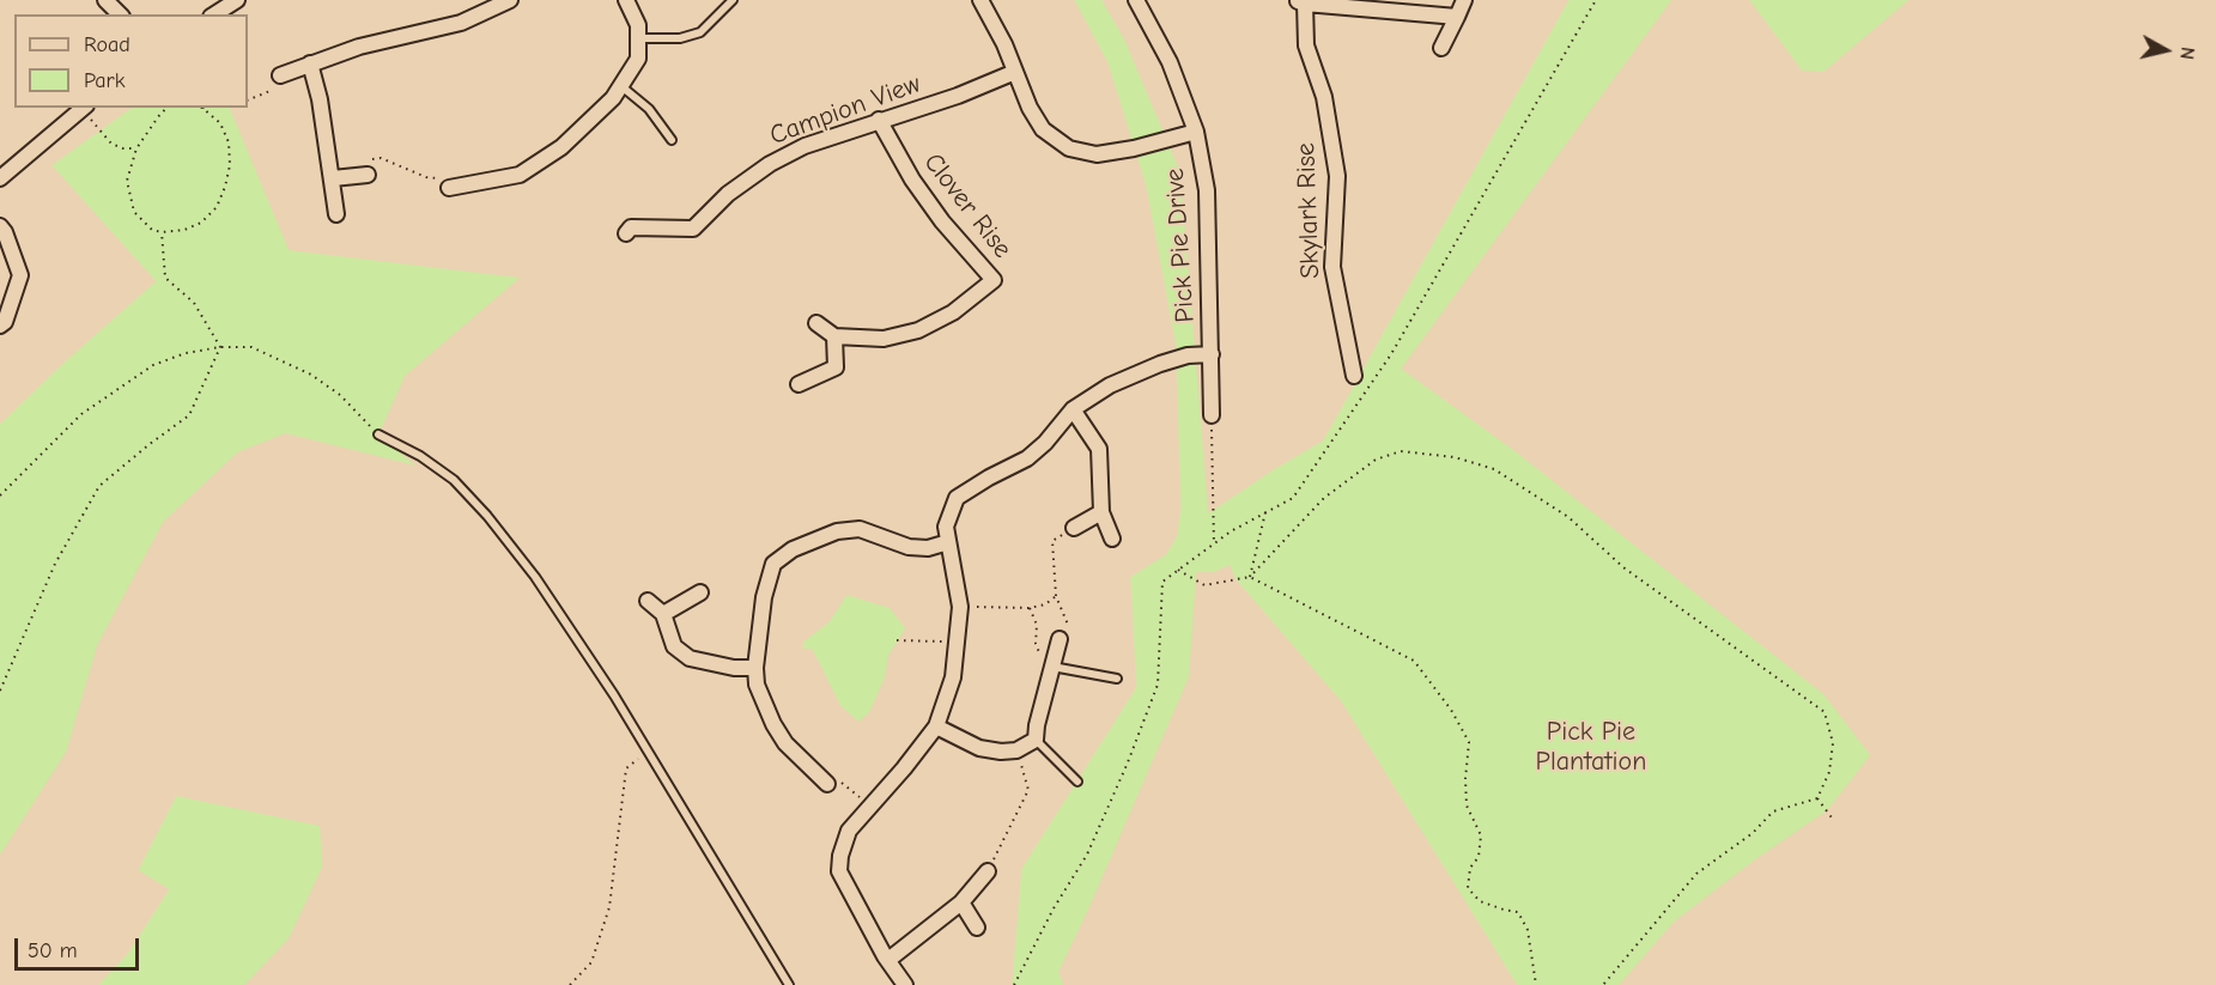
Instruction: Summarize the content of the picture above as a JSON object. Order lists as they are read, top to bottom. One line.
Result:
{"streets":{"street":["Campion View","Clover Rise","Skylark Rise","Pick Pie Drive"]},"crossings":[["Campion View","Clover Rise"]],"parks":["Pick Pie Plantation"],"legend":["Road","Park"],"scale_bar":"50 m","north":"right"}
